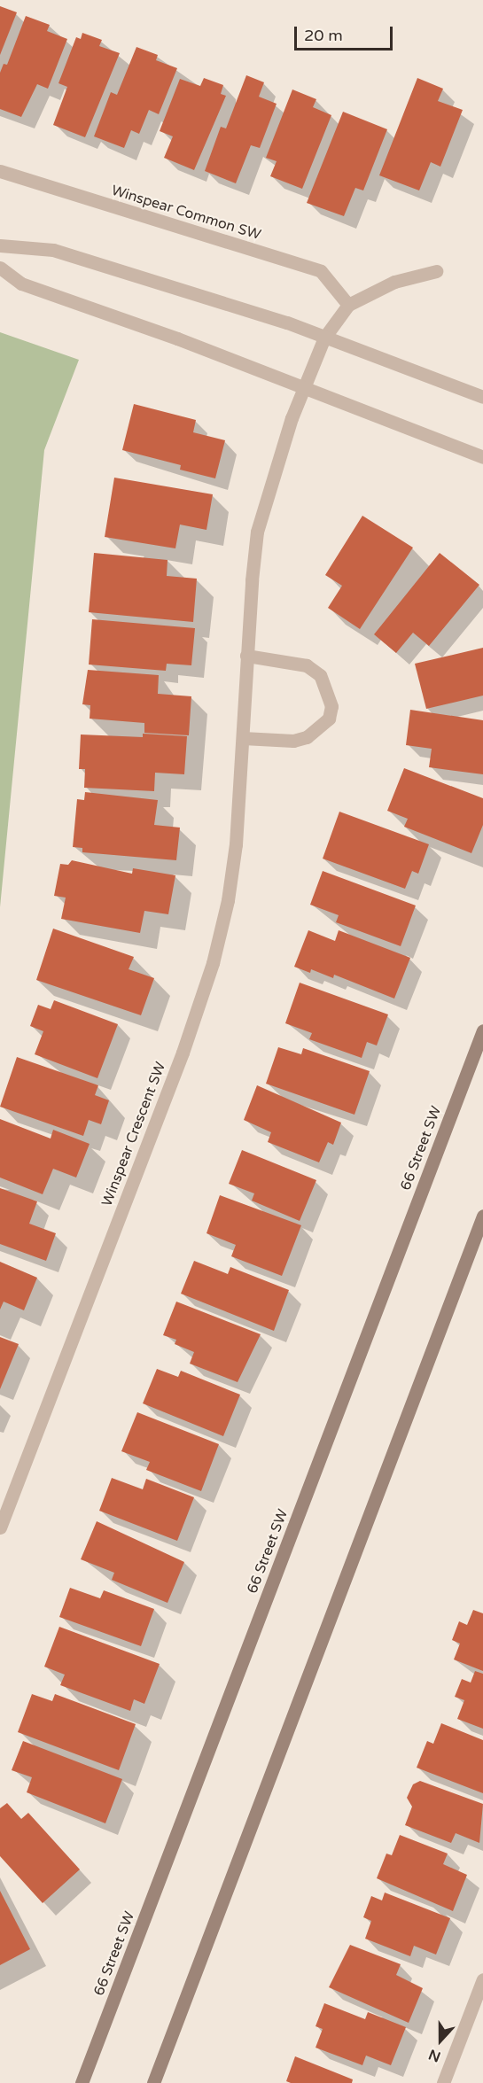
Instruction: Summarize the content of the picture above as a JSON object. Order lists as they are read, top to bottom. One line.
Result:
{"streets":{"main road":["66 Street SW"],"street":["Winspear Common SW","Winspear Crescent SW"]},"scale_bar":"20 m","north":"bottom"}
